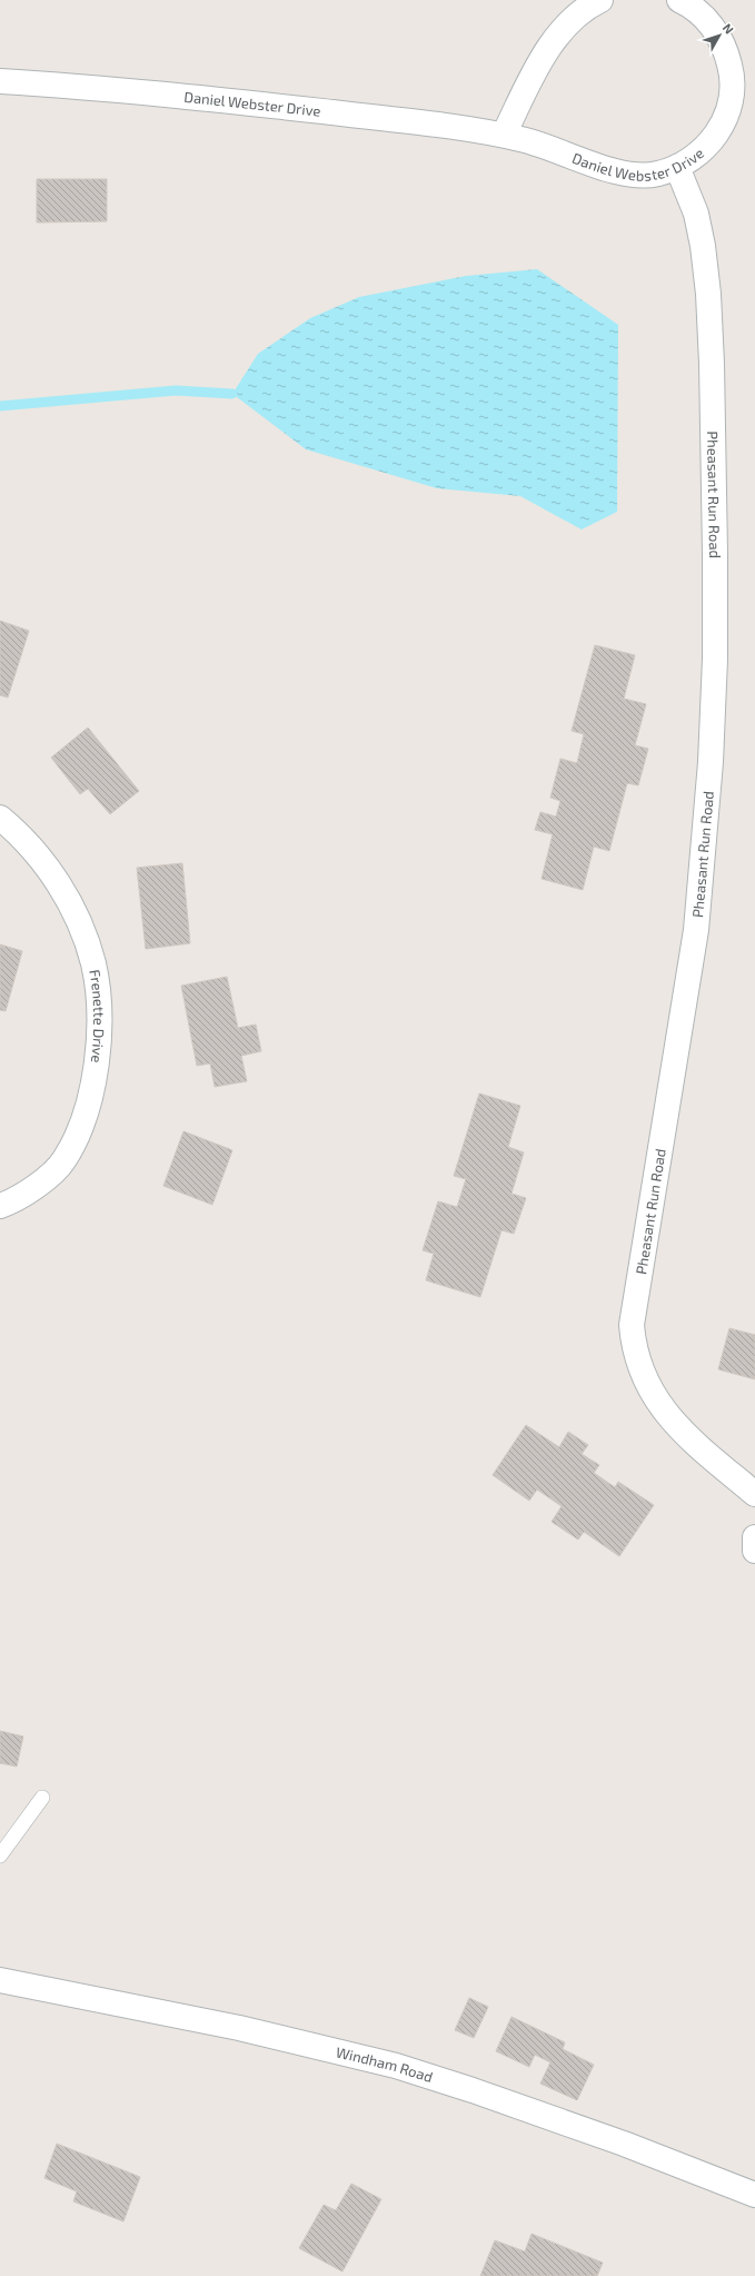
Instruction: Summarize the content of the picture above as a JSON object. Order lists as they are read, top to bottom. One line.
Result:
{"streets":{"street":["Daniel Webster Drive","Pheasant Run Road","Frenette Drive","Windham Road"]},"crossings":[["Daniel Webster Drive","Pheasant Run Road"]],"north":"top right"}
